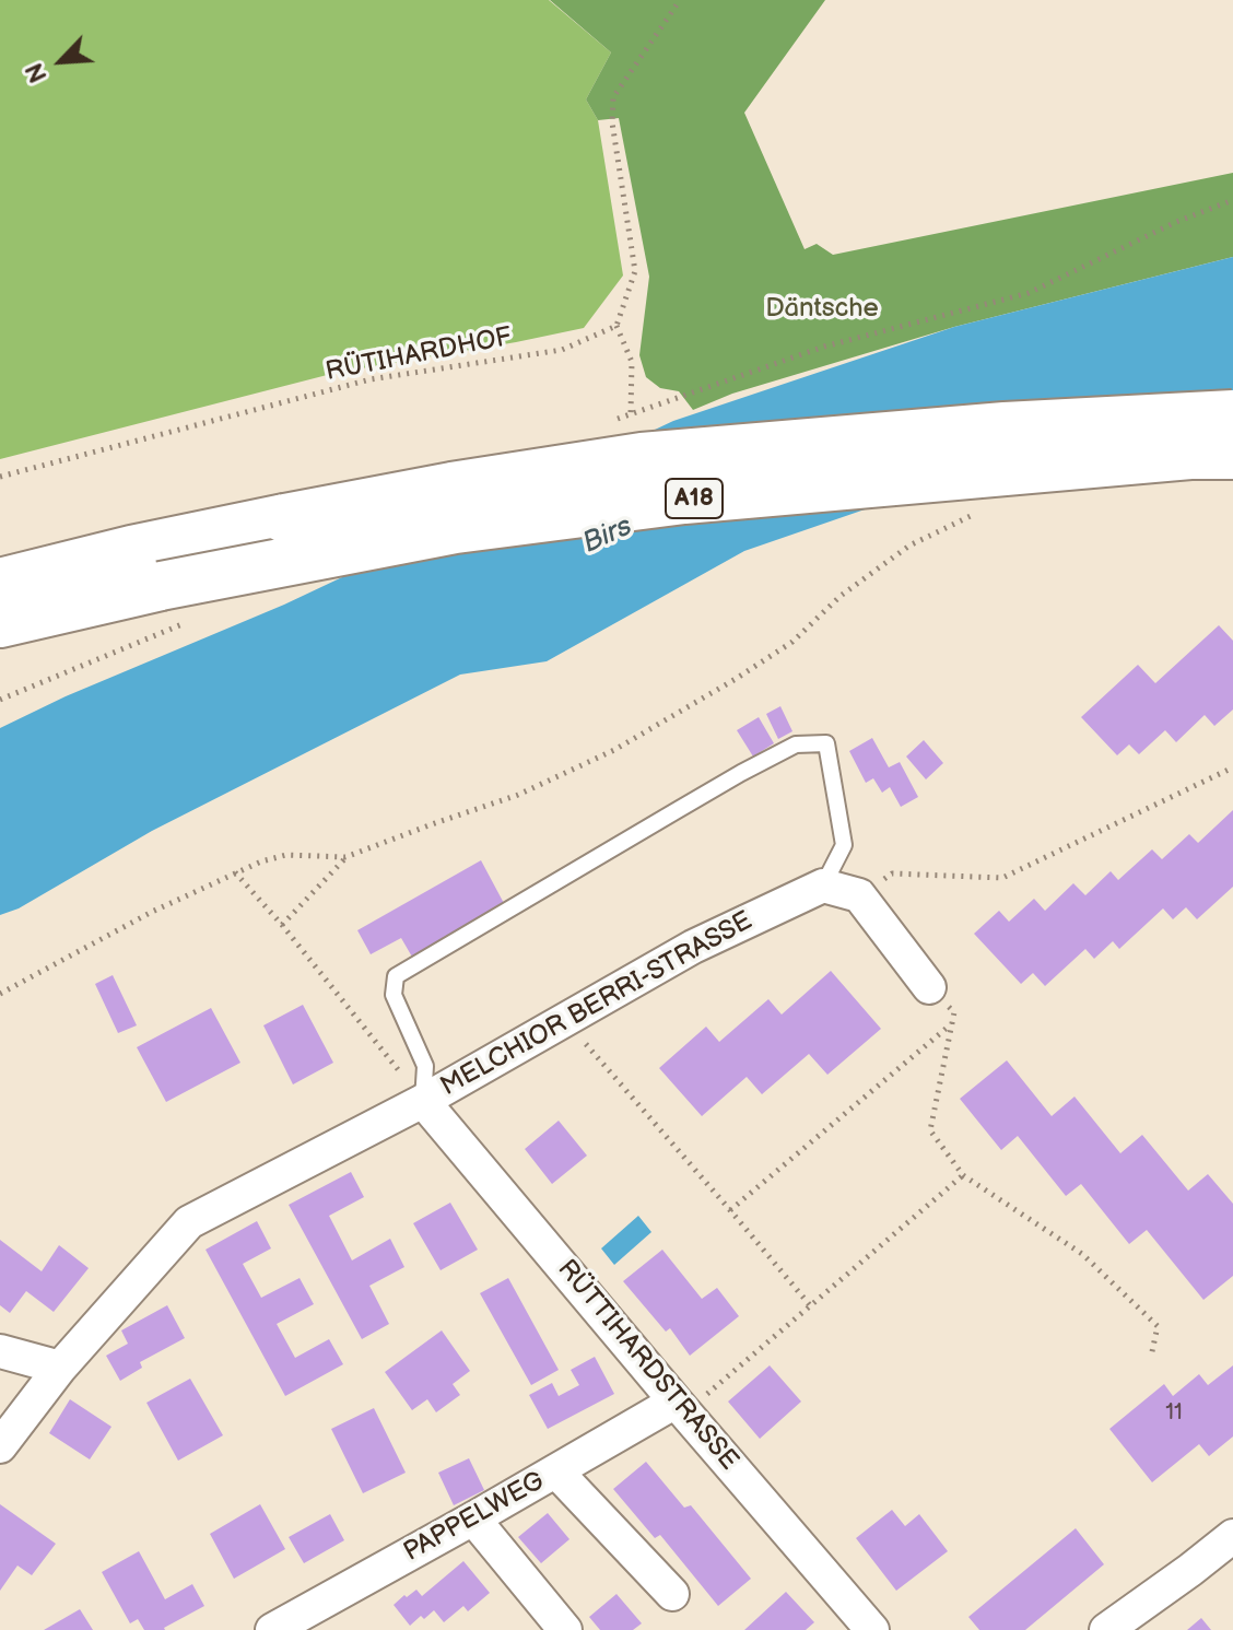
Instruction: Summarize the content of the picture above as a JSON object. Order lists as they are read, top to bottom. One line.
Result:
{"streets":{"highway":["A18"],"street":["MELCHIOR BERRI-STRASSE","RÜTTIHARDSTRASSE","PAPPELWEG"],"path":["RÜTIHARDHOF"]},"crossings":[["MELCHIOR BERRI-STRASSE","RÜTTIHARDSTRASSE"],["RÜTTIHARDSTRASSE","PAPPELWEG"]],"water":["Birs"],"parks":["Däntsche"],"house_numbers":["11"],"north":"bottom left"}
